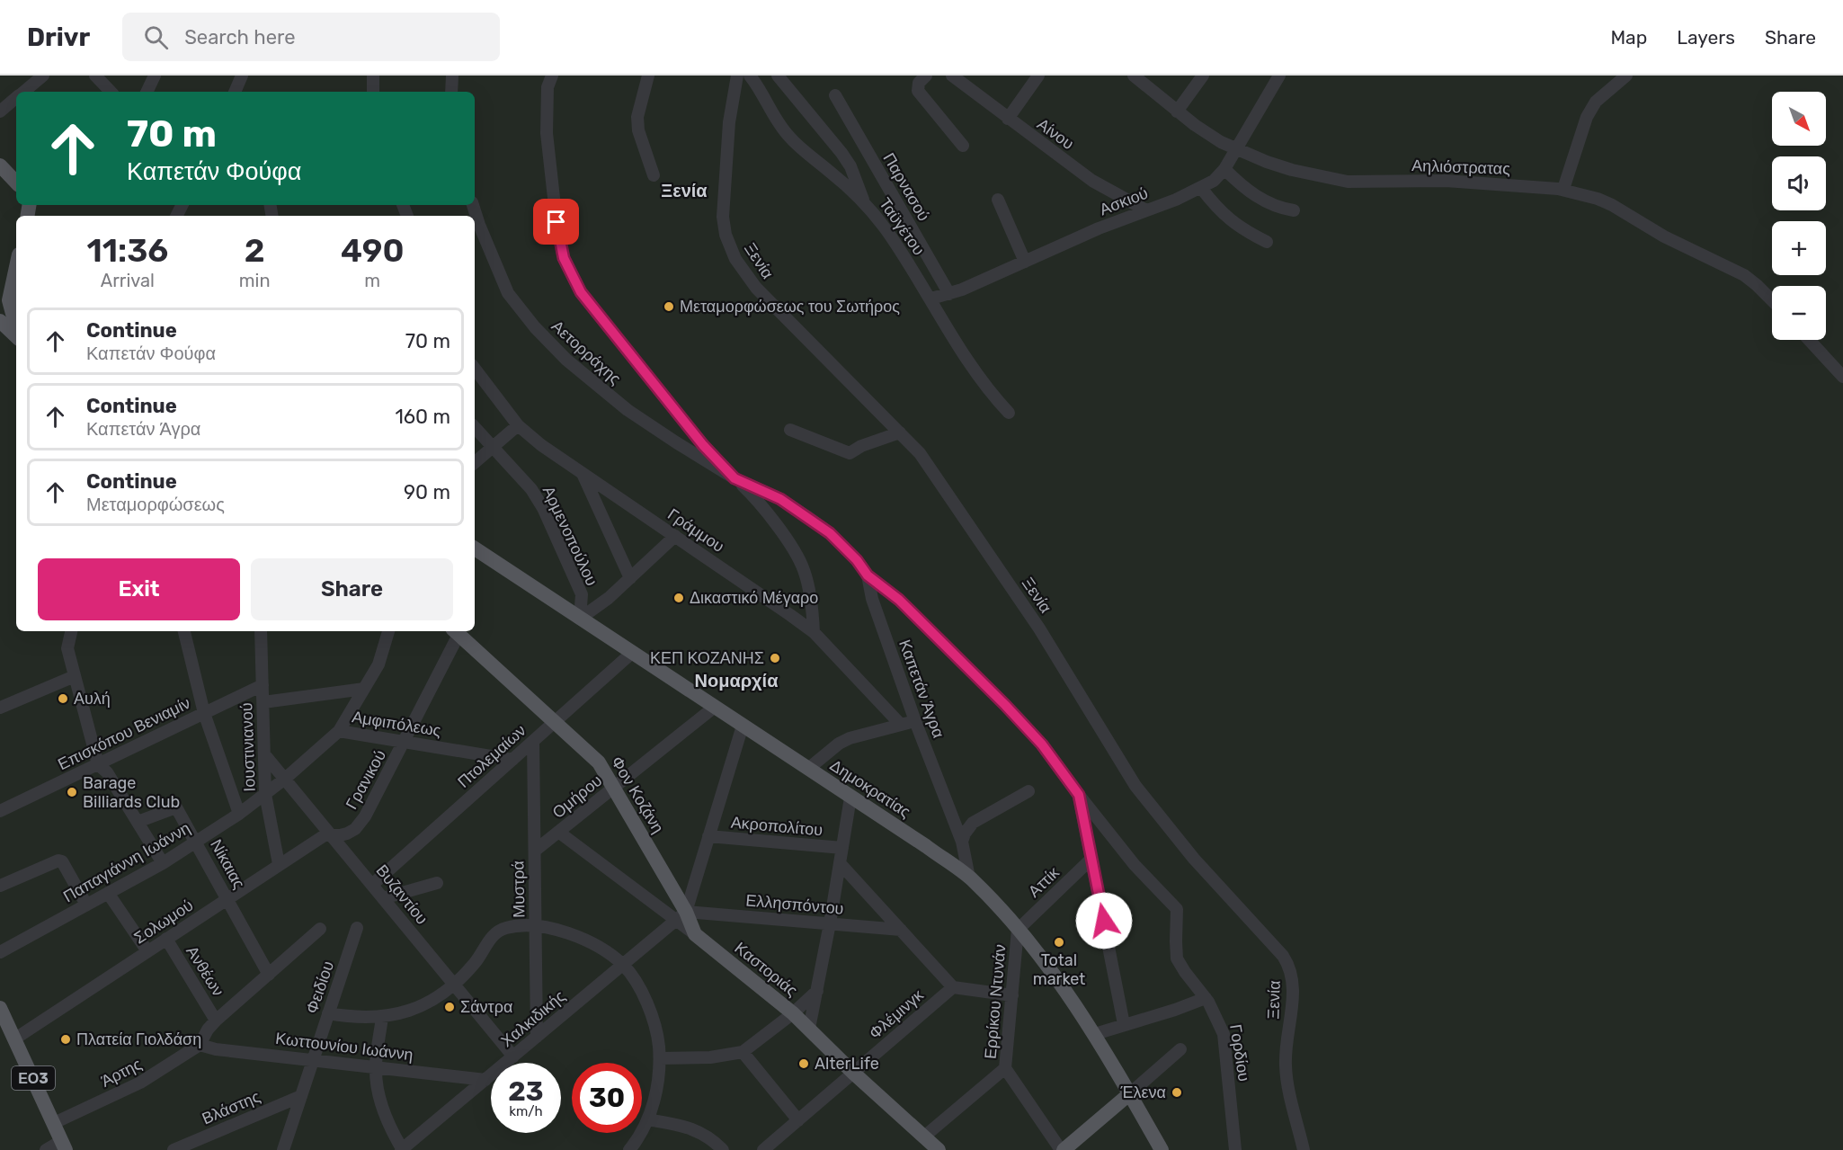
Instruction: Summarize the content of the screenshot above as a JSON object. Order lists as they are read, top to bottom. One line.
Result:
{"streets":{"main road":["Δημοκρατίας","Φον Κοζάνη","Καστοριάς","ΕΟ3"],"street":["Αίνου","Αηλιόστρατας","Παρνασού","Ασκιού","Ταϋγέτου","Ξενία","Αετορράχης","Γράμμου","Αρμενοπούλου","Καπετάν Άγρα","Αμφιπόλεως","Επισκόπου Βενιαμίν","Ιουστινιανού","Πτολεμαίων","Γρανικού","Ομήρου","Ακροπολίτου","Παπαγιάννη Ιωάννη","Νίκαιας","Αττίκ","Μυστρά","Βυζαντίου","Ελλησπόντου","Σολωμού","Ανθέων","Φειδίου","Ερρίκου Ντυνάν","Φλέμινγκ","Χαλκιδικής","Κωττουνίου Ιωάννη","Γορδίου","Άρτης","Βλάστης"]},"crossings":[["Αίνου","Ασκιού"],["Αηλιόστρατας","Ασκιού"],["Παρνασού","Ασκιού"],["Ασκιού","Ταϋγέτου"],["Αετορράχης","Καπετάν Άγρα"],["Αρμενοπούλου","Δημοκρατίας"],["Καπετάν Άγρα","Δημοκρατίας"],["Αμφιπόλεως","Ιουστινιανού"],["Αμφιπόλεως","Πτολεμαίων"],["Αμφιπόλεως","Γρανικού"],["Αμφιπόλεως","Παπαγιάννη Ιωάννη"],["Αμφιπόλεως","Βυζαντίου"],["Επισκόπου Βενιαμίν","Ιουστινιανού"],["Ιουστινιανού","Παπαγιάννη Ιωάννη"],["Ιουστινιανού","Βυζαντίου"],["Ιουστινιανού","Σολωμού"],["Πτολεμαίων","Δημοκρατίας"],["Πτολεμαίων","Φον Κοζάνη"],["Πτολεμαίων","Μυστρά"],["Πτολεμαίων","Βυζαντίου"],["Γρανικού","Φον Κοζάνη"],["Γρανικού","Βυζαντίου"],["Γρανικού","Σολωμού"],["Δημοκρατίας","Ομήρου"],["Δημοκρατίας","Αττίκ"],["Δημοκρατίας","Ερρίκου Ντυνάν"],["Φον Κοζάνη","Ομήρου"],["Φον Κοζάνη","Ελλησπόντου"],["Φον Κοζάνη","Καστοριάς"],["Φον Κοζάνη","Χαλκιδικής"],["Ομήρου","Μυστρά"],["Παπαγιάννη Ιωάννη","Νίκαιας"],["Νίκαιας","Σολωμού"],["Αττίκ","Ερρίκου Ντυνάν"],["Μυστρά","Χαλκιδικής"],["Βυζαντίου","Σολωμού"],["Βυζαντίου","Χαλκιδικής"],["Ελλησπόντου","Χαλκιδικής"],["Σολωμού","Ανθέων"],["Σολωμού","ΕΟ3"],["Καστοριάς","Ερρίκου Ντυνάν"],["Καστοριάς","Φλέμινγκ"],["Φειδίου","Κωττουνίου Ιωάννη"],["Φειδίου","Βλάστης"],["Χαλκιδικής","Κωττουνίου Ιωάννη"],["Κωττουνίου Ιωάννη","Άρτης"],["Άρτης","ΕΟ3"]],"districts":["Ξενία","Νομαρχία"],"places":["Μεταμορφώσεως του Σωτήρος","Δικαστικό Μέγαρο","ΚΕΠ ΚΟΖΑΝΗΣ","Αυλή","Barage Billiards Club","Total market","Σάντρα","Πλατεία Γιολδάση","AlterLife","Έλενα"],"north":"bottom right","page":{"header":"Drivr","search":"Search here","nav":["Map","Layers","Share"],"map_buttons":["+","−"],"turn":["70 m","Καπετάν Φούφα"],"eta":["11:36","Arrival","2","min","490","m"],"list":[{"name":"Continue","note":"Καπετάν Φούφα","value":"70 m"},{"name":"Continue","note":"Καπετάν Άγρα","value":"160 m"},{"name":"Continue","note":"Μεταμορφώσεως","value":"90 m"}],"buttons":["Exit","Share"],"speed":"23 km/h","limit":"30"}}
